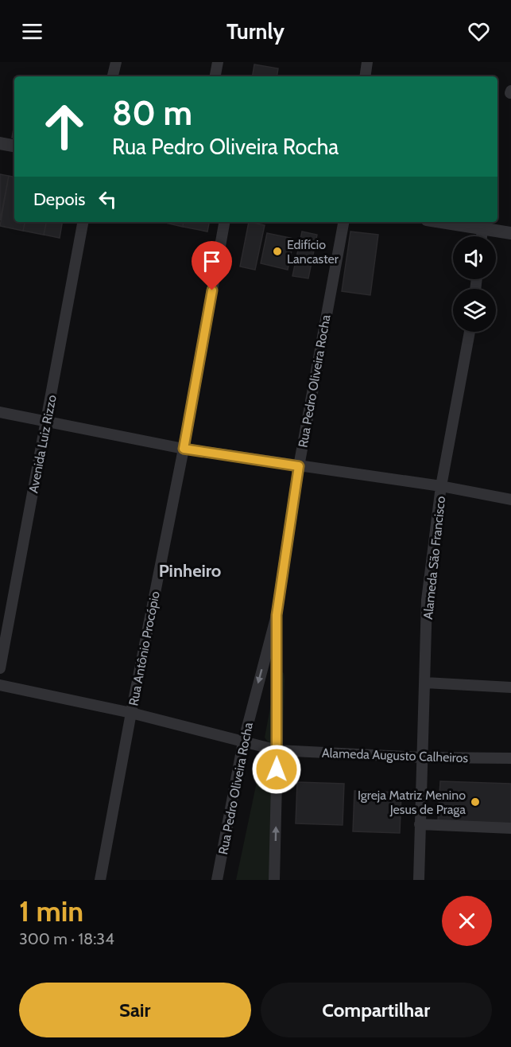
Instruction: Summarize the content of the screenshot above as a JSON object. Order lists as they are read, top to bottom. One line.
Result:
{"streets":{"street":["Rua Pedro Oliveira Rocha","Avenida Luiz Rizzo","Alameda São Francisco","Rua Antônio Procópio","Alameda Augusto Calheiros"]},"crossings":[["Rua Pedro Oliveira Rocha","Alameda Augusto Calheiros"],["Alameda São Francisco","Alameda Augusto Calheiros"],["Rua Antônio Procópio","Alameda Augusto Calheiros"]],"districts":["Pinheiro"],"places":["Edifício Lancaster","Igreja Matriz Menino Jesus de Praga"],"page":{"header":"Turnly","turn":["80 m","Rua Pedro Oliveira Rocha"],"then":"Depois","heading":["1 min","300 m · 18:34"],"buttons":["Sair","Compartilhar"]}}
